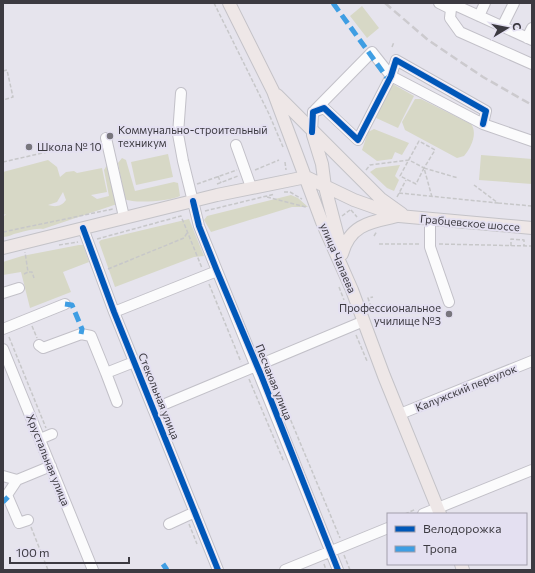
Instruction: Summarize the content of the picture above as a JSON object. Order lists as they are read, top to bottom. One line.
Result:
{"streets":{"main road":["Грабцевское шоссе","улица Чапаева"],"street":["Песчаная улица","Калужский переулок","Стекольная улица","Хрустальная улица"]},"crossings":[["Грабцевское шоссе","улица Чапаева"],["улица Чапаева","Калужский переулок"]],"places":["Коммунально-строительный техникум","Школа № 10","Профессиональное училище №3"],"legend":["Велодорожка","Тропа"],"scale_bar":"100 m","north":"right"}
